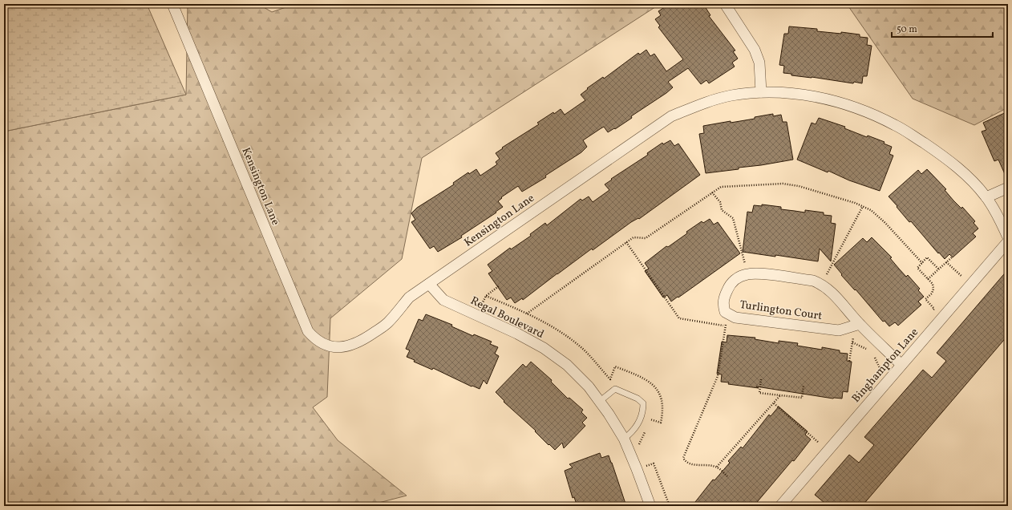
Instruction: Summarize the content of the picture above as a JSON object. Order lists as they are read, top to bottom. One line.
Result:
{"streets":{"street":["Kensington Lane","Turlington Court","Regal Boulevard","Binghampton Lane"]},"crossings":[["Kensington Lane","Regal Boulevard"],["Turlington Court","Binghampton Lane"]],"scale_bar":"50 m"}
